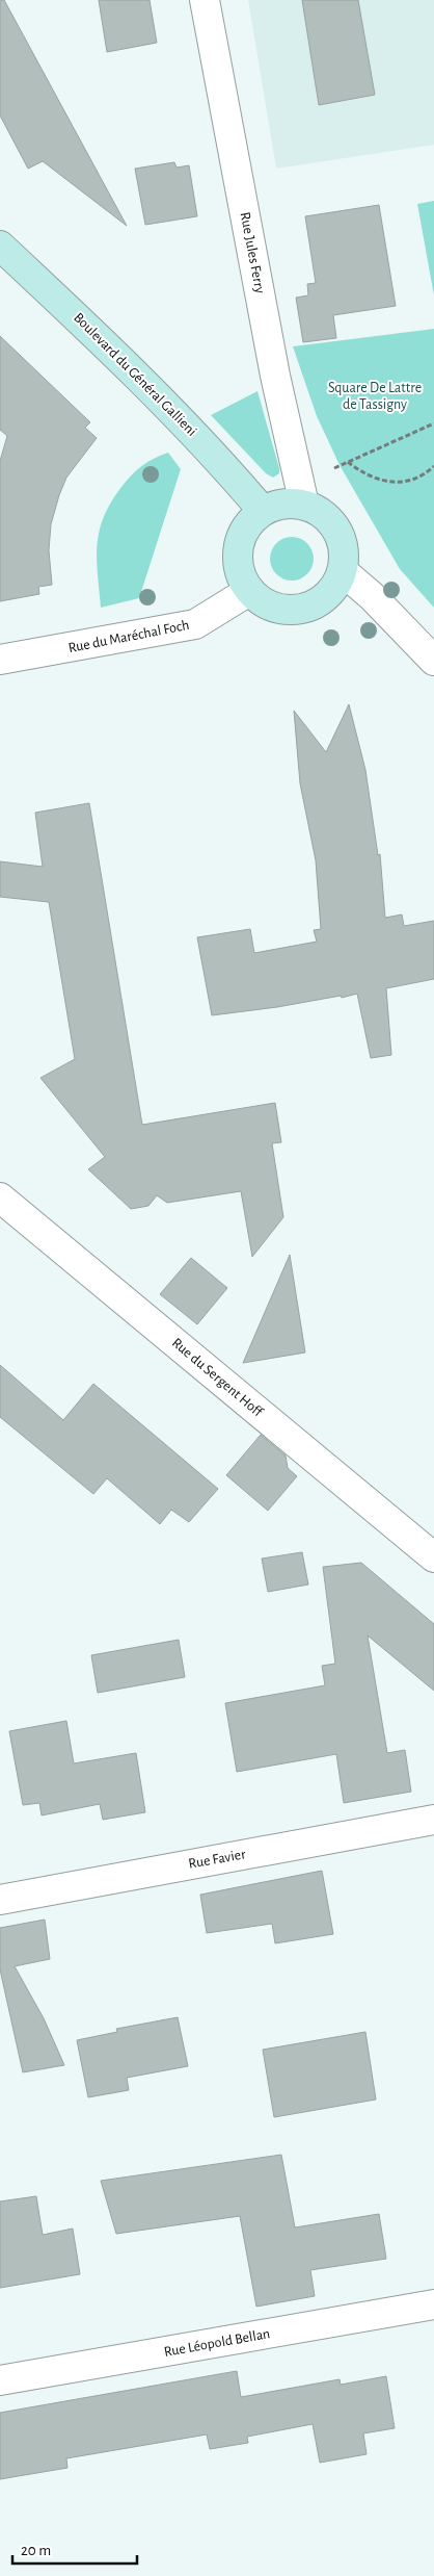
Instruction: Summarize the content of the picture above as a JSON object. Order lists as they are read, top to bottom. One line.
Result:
{"streets":{"main road":["Boulevard du Général Gallieni"],"street":["Rue Jules Ferry","Rue du Maréchal Foch","Rue du Sergent Hoff","Rue Favier","Rue Léopold Bellan"]},"crossings":[["Rue Jules Ferry","Boulevard du Général Gallieni"],["Rue Jules Ferry","Rue du Maréchal Foch"],["Boulevard du Général Gallieni","Rue du Maréchal Foch"]],"parks":["Square De Lattre de Tassigny"],"scale_bar":"20 m"}
